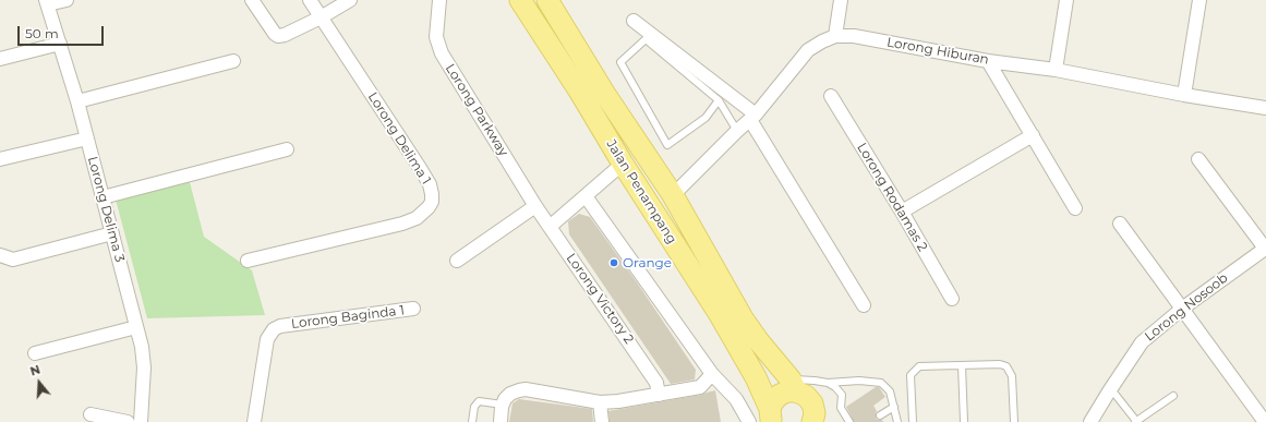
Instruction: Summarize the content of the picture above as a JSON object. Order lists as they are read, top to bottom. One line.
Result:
{"streets":{"main road":["Jalan Penampang"],"street":["Lorong Hiburan","Lorong Parkway","Lorong Delima 1","Lorong Rodamas 2","Lorong Delima 3","Lorong Victory 2","Lorong Nosoob","Lorong Baginda 1"]},"crossings":[["Lorong Hiburan","Jalan Penampang"],["Lorong Parkway","Lorong Victory 2"]],"places":["Orange"],"scale_bar":"50 m","north":"top"}
